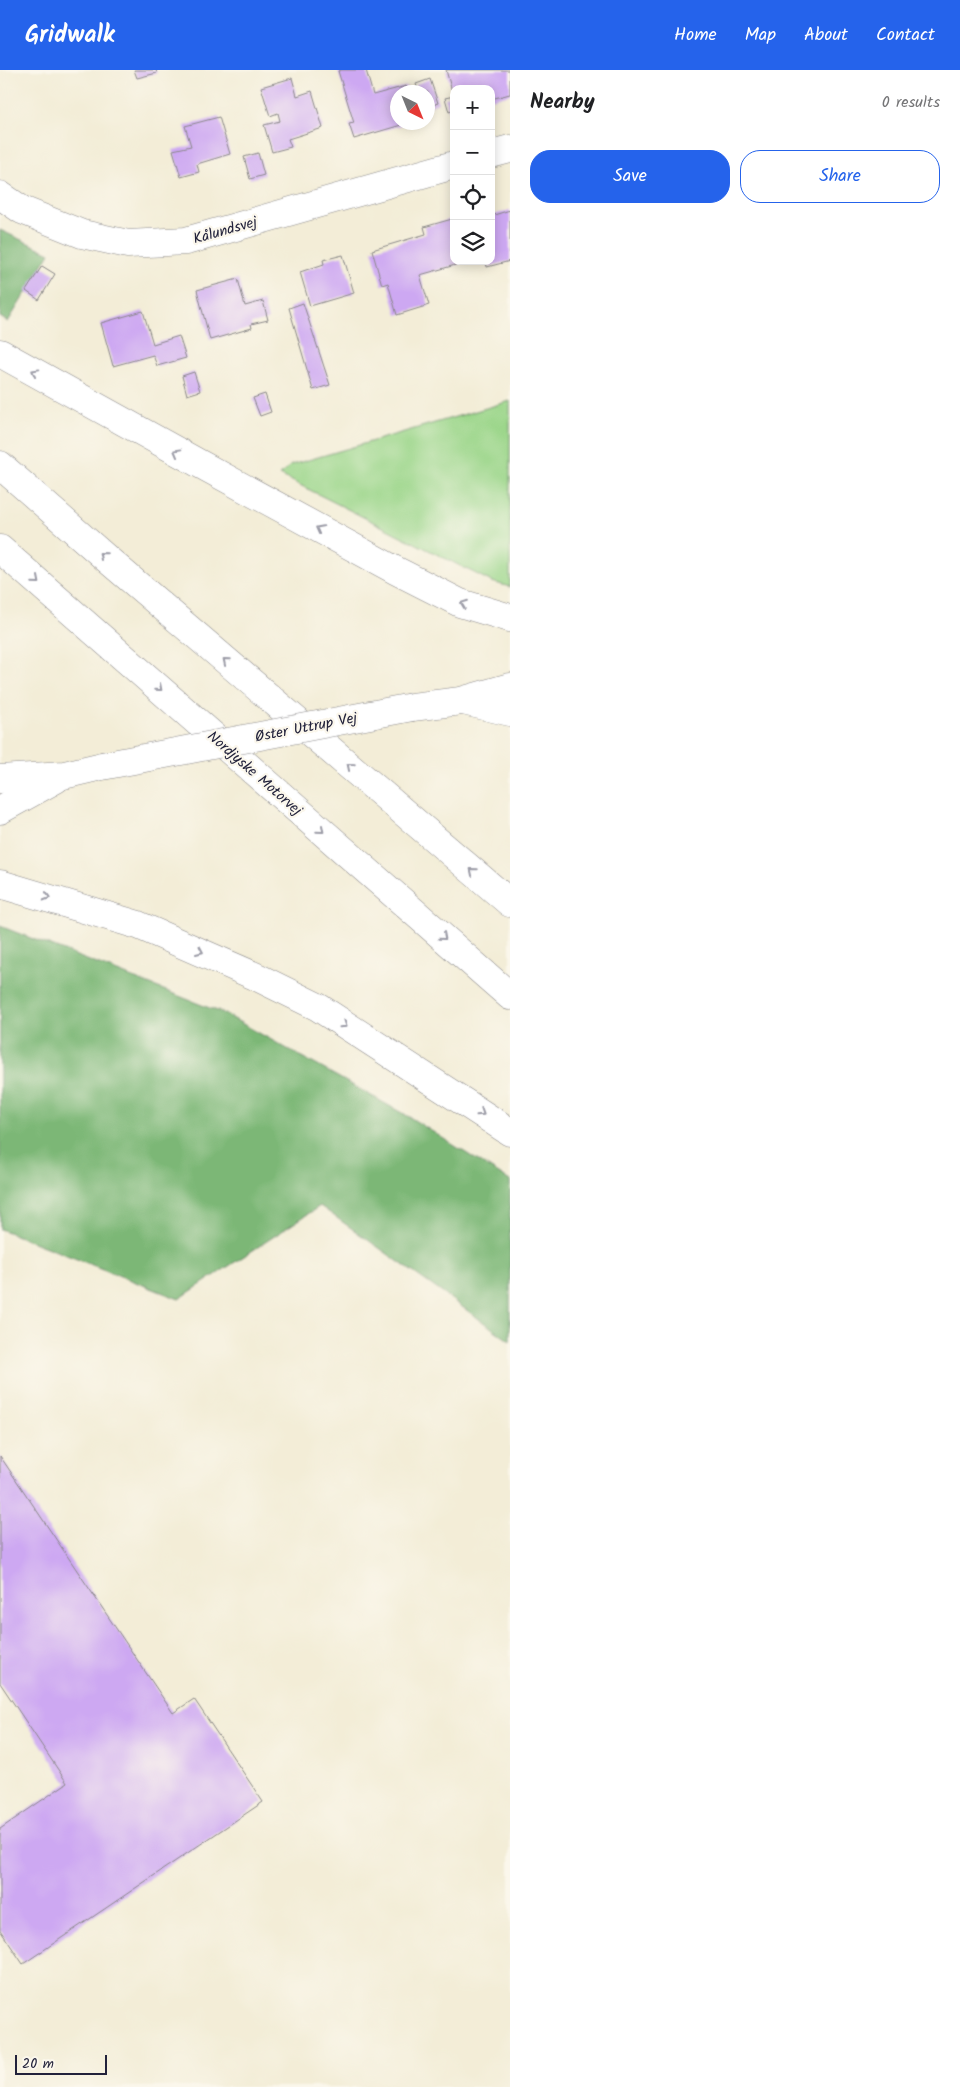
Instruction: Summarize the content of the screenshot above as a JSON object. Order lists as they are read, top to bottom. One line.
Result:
{"streets":{"main road":["Kålundsvej","Øster Uttrup Vej","Nordjyske Motorvej"]},"scale_bar":"20 m","north":"bottom right","page":{"header":"Gridwalk","nav":["Home","Map","About","Contact"],"heading":["Nearby","0 results"],"map_buttons":["+","−"],"buttons":["Save","Share"],"scale":"20 m"}}
